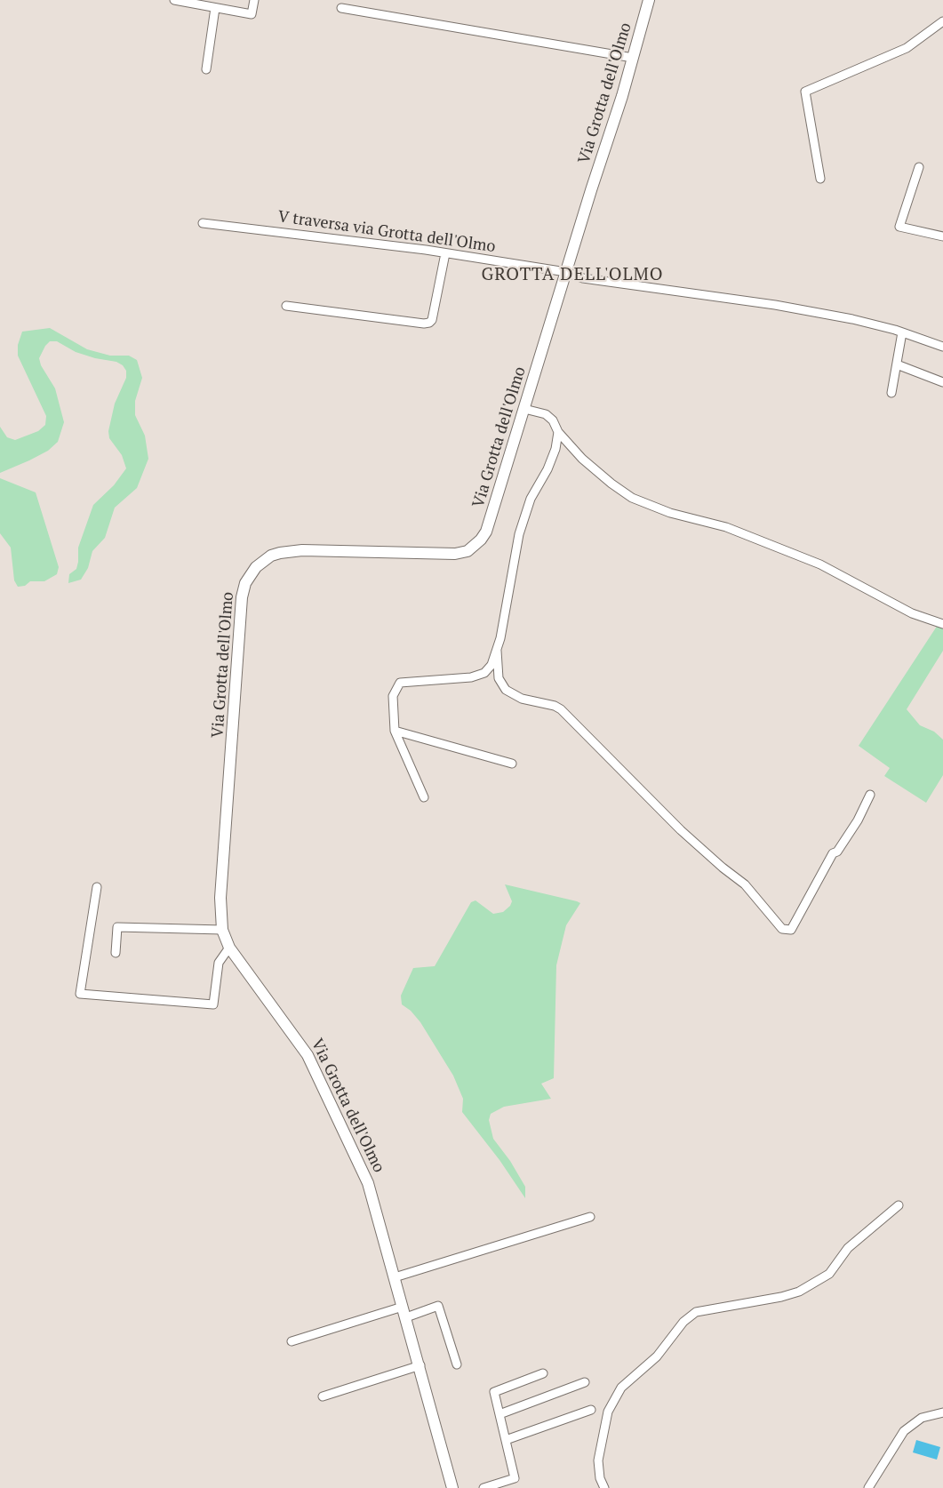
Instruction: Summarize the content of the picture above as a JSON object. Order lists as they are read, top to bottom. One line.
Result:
{"streets":{"street":["Via Grotta dell'Olmo","V traversa via Grotta dell'Olmo"]},"crossings":[["Via Grotta dell'Olmo","V traversa via Grotta dell'Olmo"]],"districts":["GROTTA DELL'OLMO"]}
